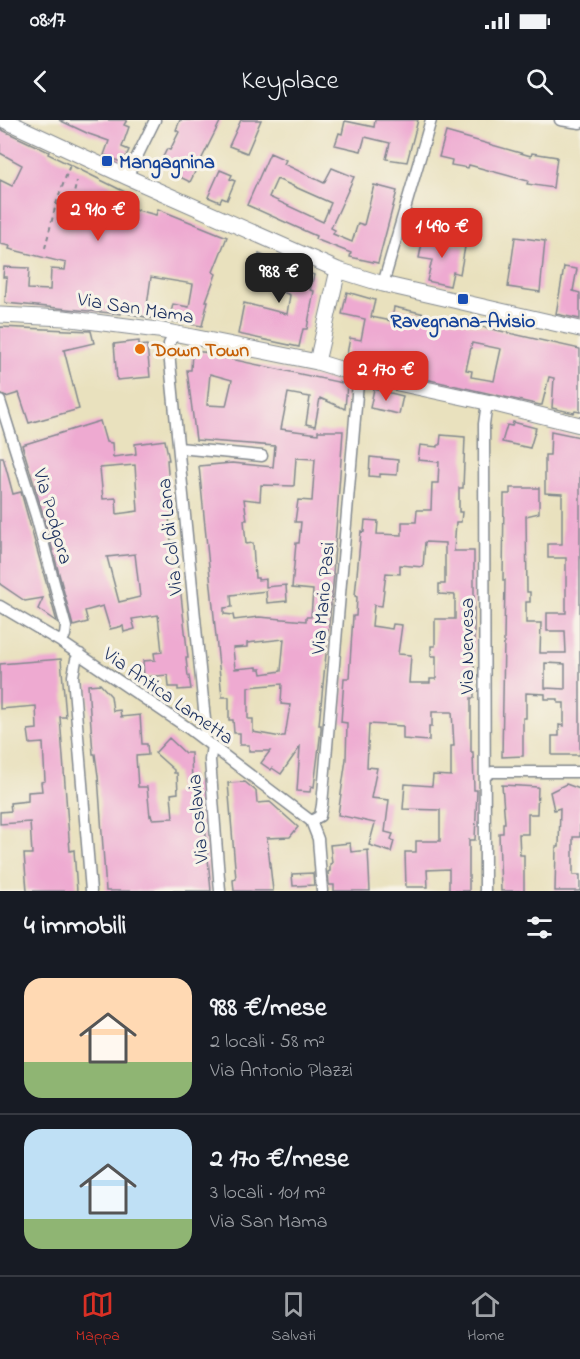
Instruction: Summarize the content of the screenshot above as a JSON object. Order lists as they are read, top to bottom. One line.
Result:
{"streets":{"street":["Via San Mama","Via Podgora","Via Col di Lana","Via Mario Pasi","Via Nervesa","Via Antica Lametta","Via Oslavia"]},"crossings":[["Via San Mama","Via Col di Lana"],["Via San Mama","Via Mario Pasi"],["Via San Mama","Via Nervesa"],["Via Podgora","Via Antica Lametta"],["Via Col di Lana","Via Antica Lametta"],["Via Col di Lana","Via Oslavia"],["Via Mario Pasi","Via Antica Lametta"],["Via Antica Lametta","Via Oslavia"]],"places":{"transit":["Mangagnina","Ravegnana-Avisio"],"other":["Down Town"]},"page":{"status":"08:17","header":"Keyplace","price":["2 910 €","1 490 €","988 €","2 170 €"],"heading":"4 immobili","list":[{"name":"988 €/mese","note":"2 locali · 58 m² · Via Antonio Plazzi"},{"name":"2 170 €/mese","note":"3 locali · 101 m² · Via San Mama"}],"tabs":["Mappa","Salvati","Home"]}}
